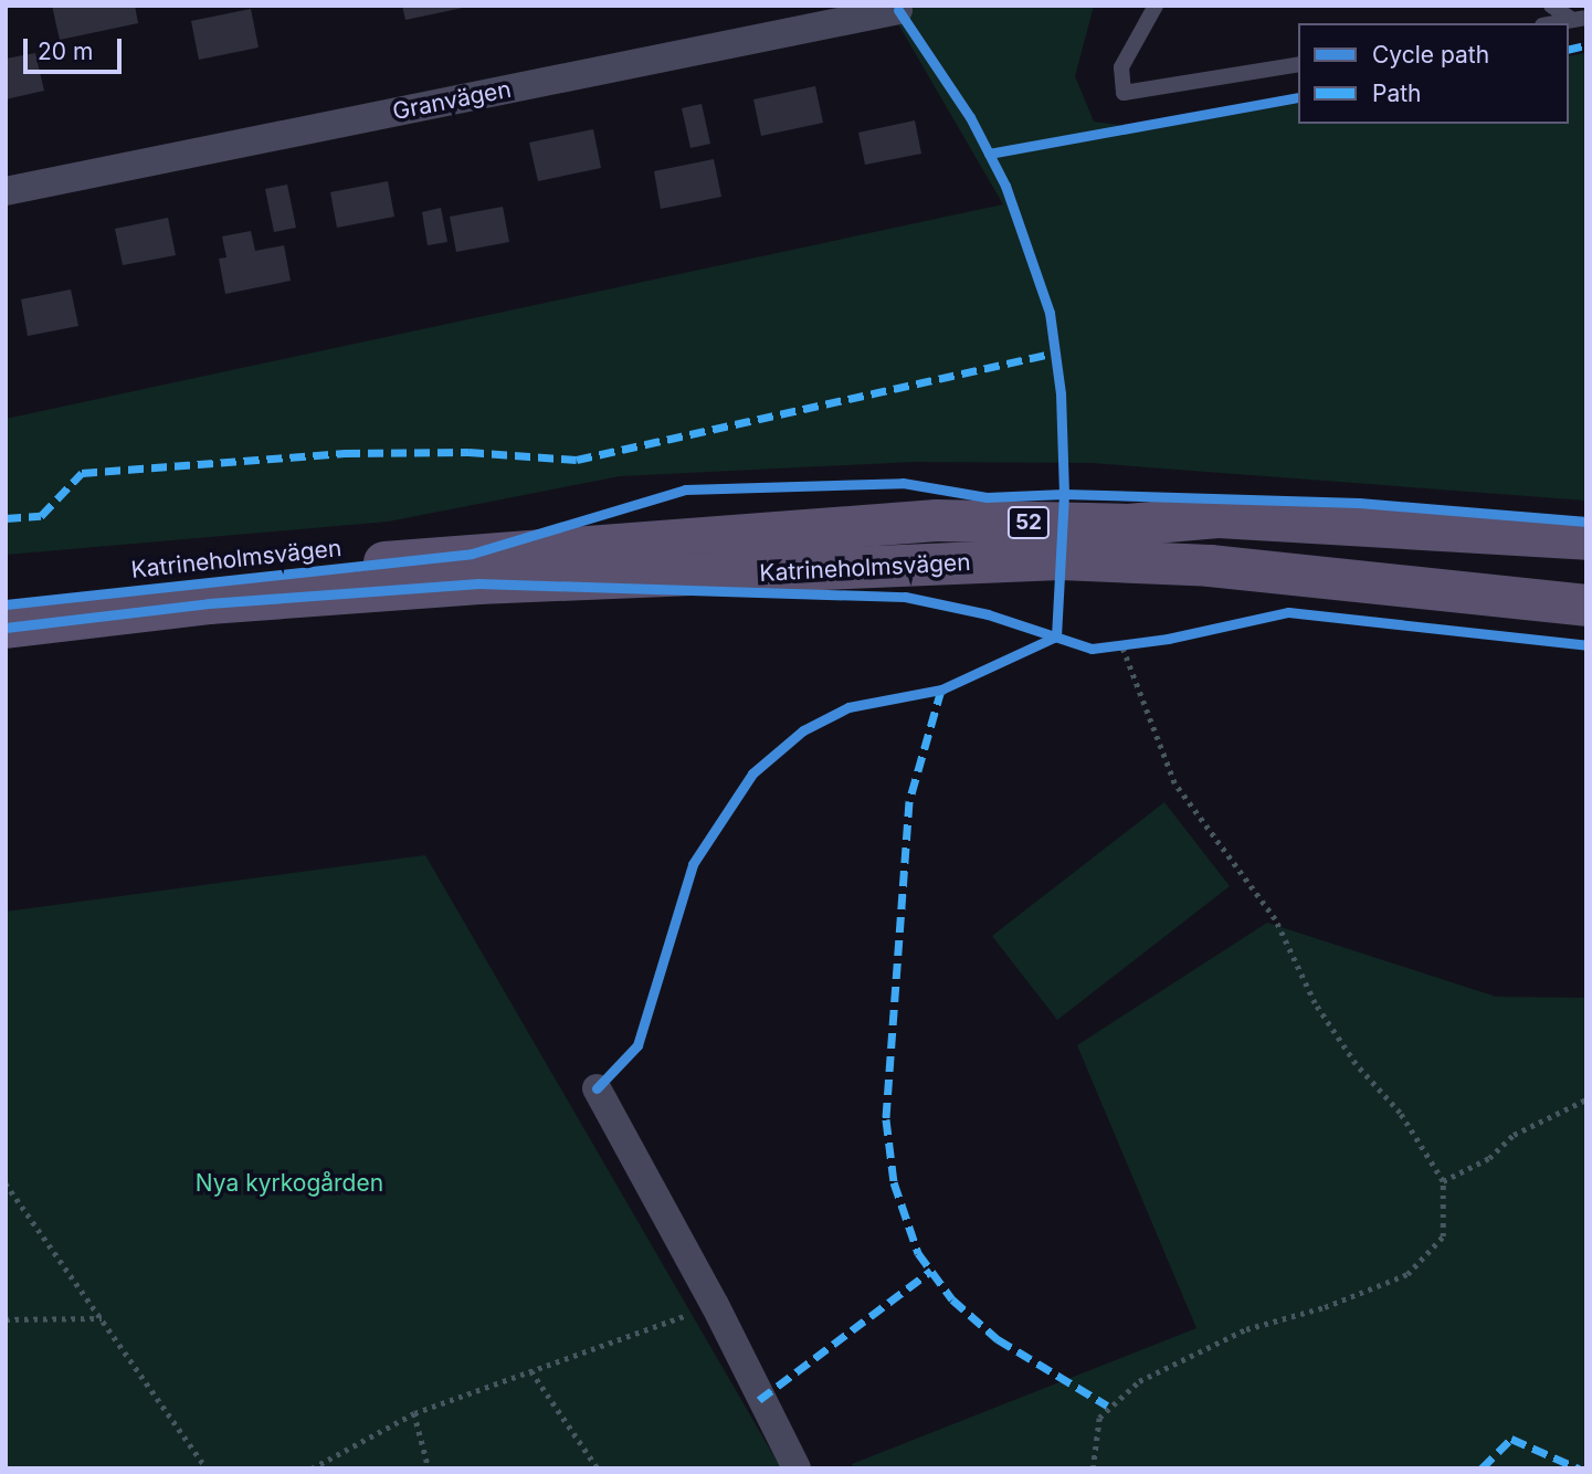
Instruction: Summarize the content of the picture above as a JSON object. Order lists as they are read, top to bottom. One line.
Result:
{"streets":{"main road":["52","Katrineholmsvägen"],"street":["Granvägen"]},"parks":["Nya kyrkogården"],"legend":["Cycle path","Path"],"scale_bar":"20 m"}
